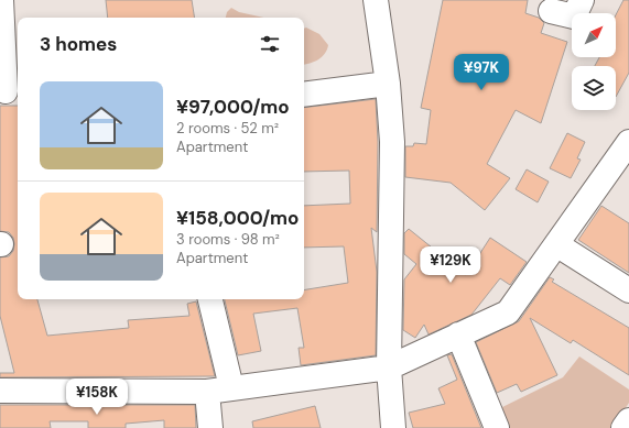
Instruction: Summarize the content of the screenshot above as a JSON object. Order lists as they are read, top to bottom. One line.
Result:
{"north":"top right","page":{"heading":"3 homes","price":["¥97K","¥129K","¥158K"],"list":[{"name":"¥97,000/mo","note":"2 rooms · 52 m² · Apartment"},{"name":"¥158,000/mo","note":"3 rooms · 98 m² · Apartment"}]}}
